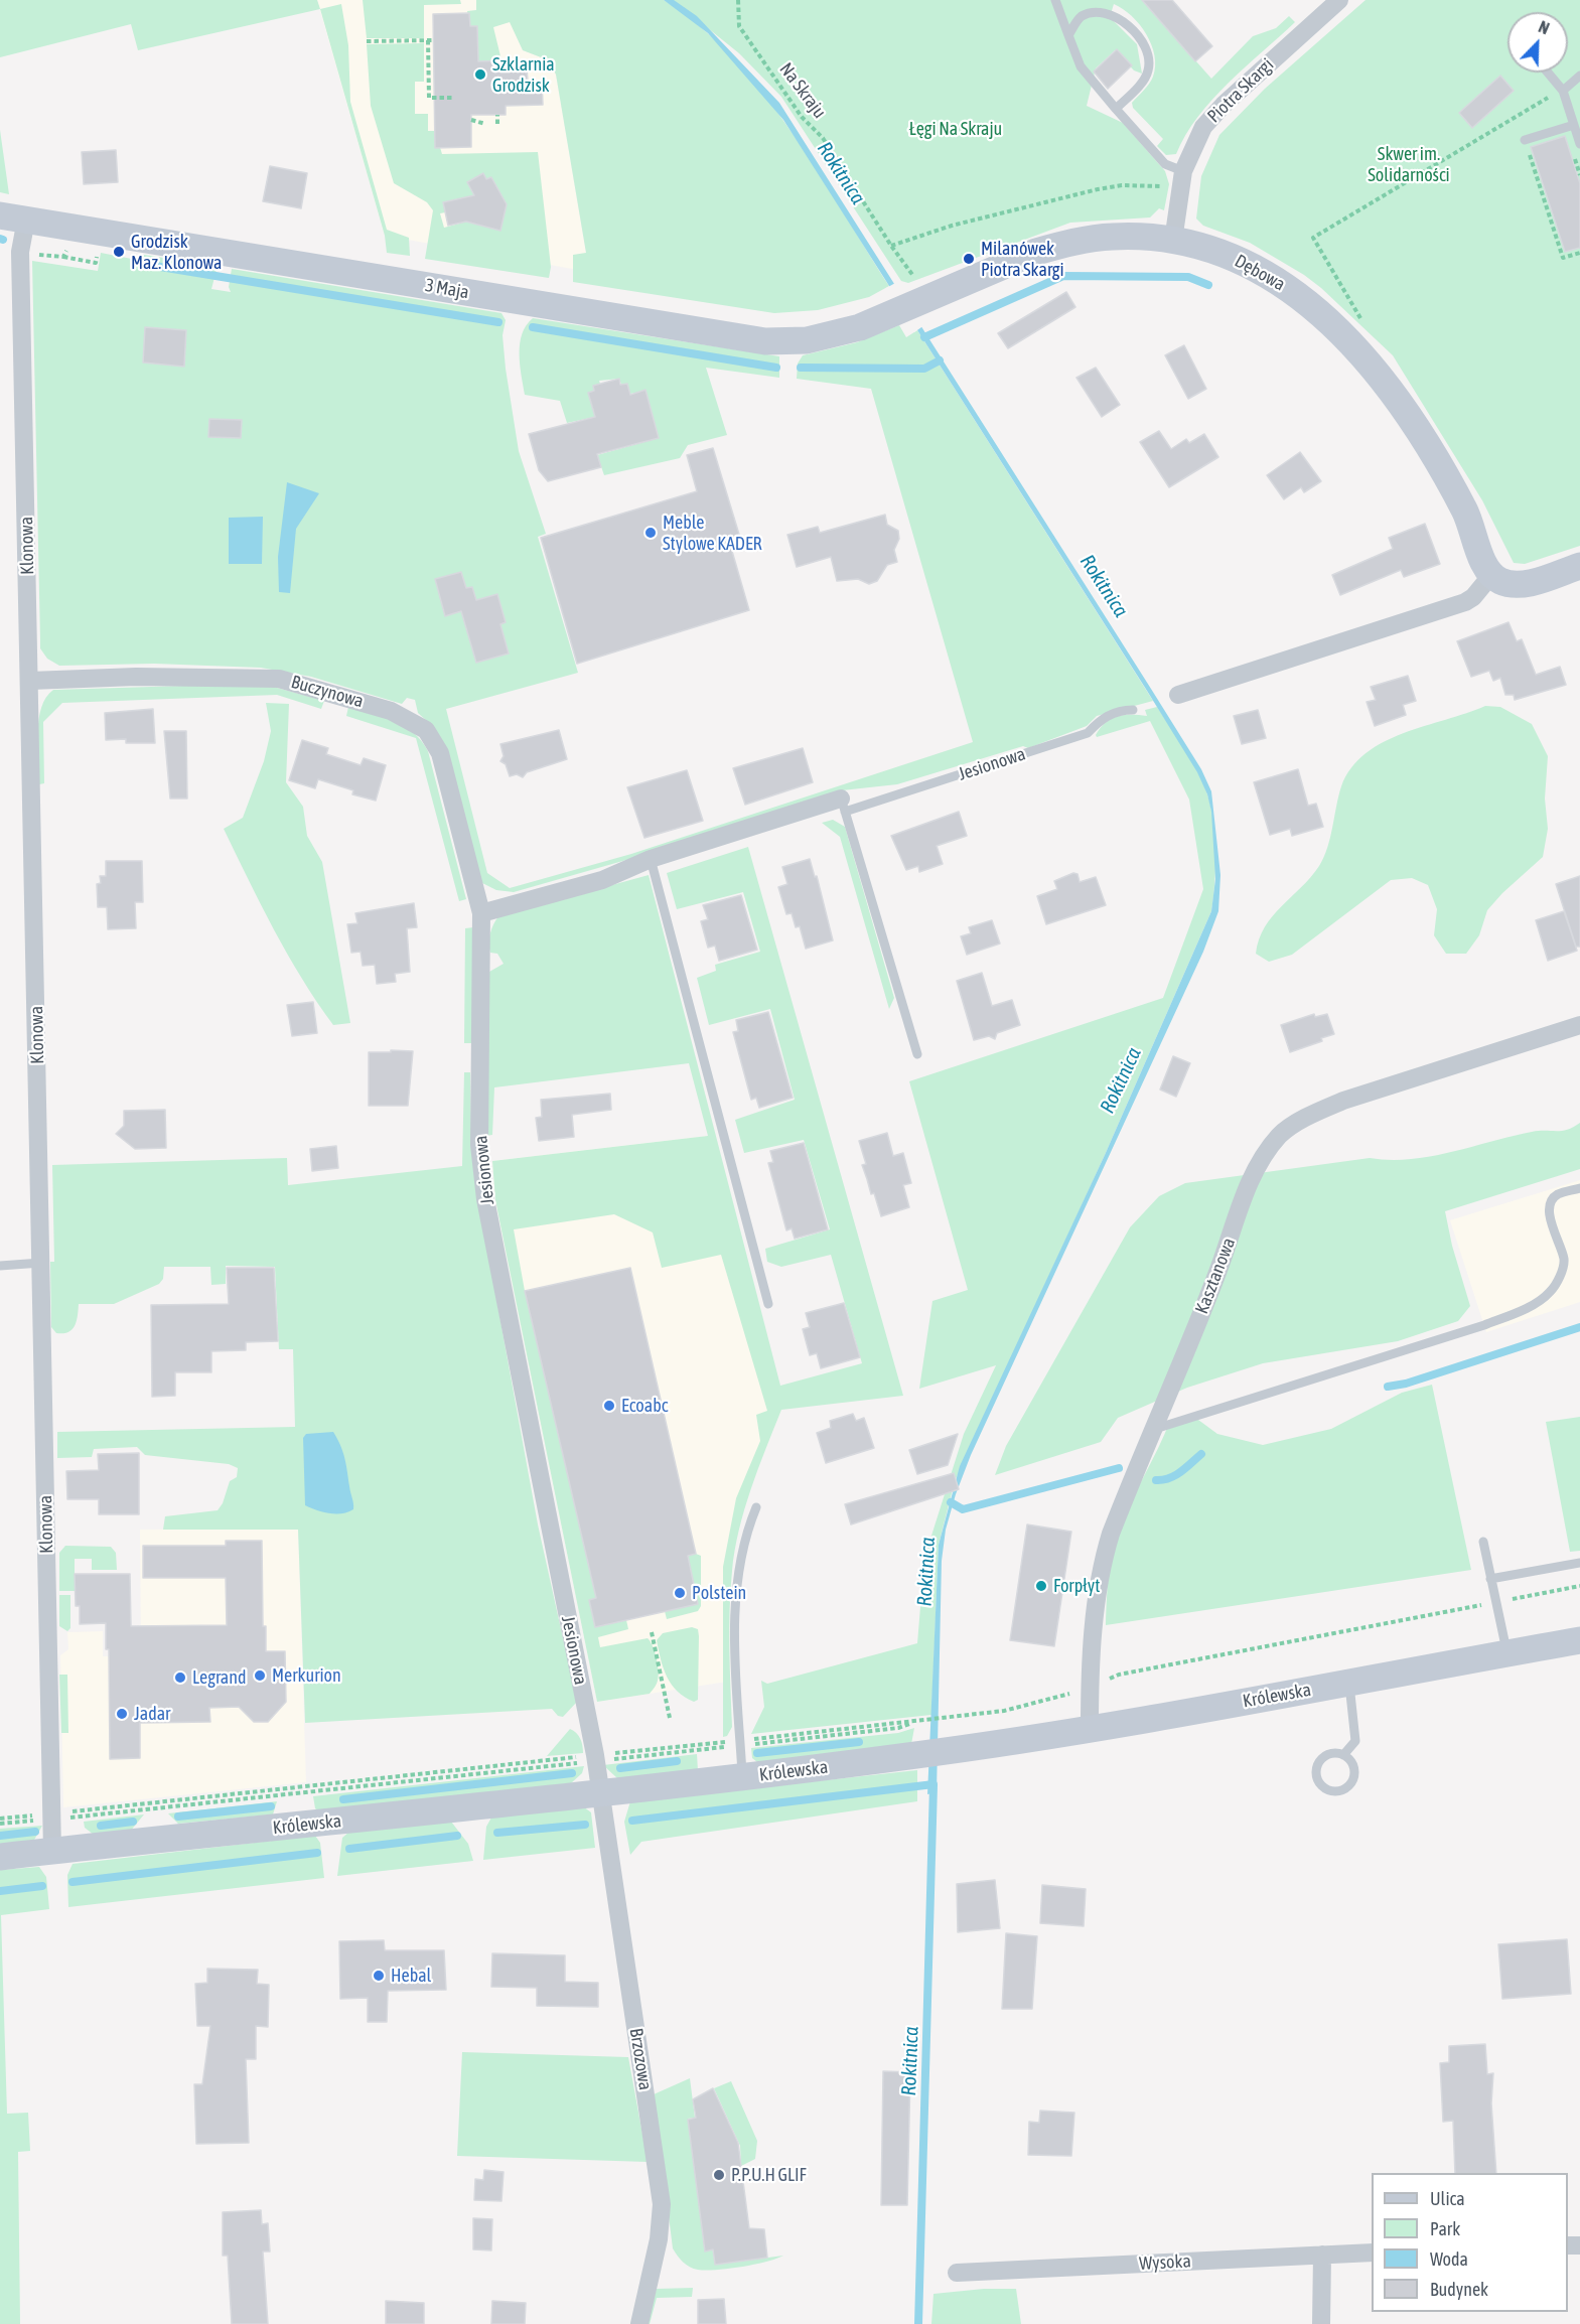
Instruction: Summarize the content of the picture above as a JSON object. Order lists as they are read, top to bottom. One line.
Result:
{"streets":{"street":["Piotra Skargi","Dębowa","3 Maja","Klonowa","Buczynowa","Jesionowa","Kasztanowa","Królewska","Brzozowa","Wysoka"],"path":["Na Skraju"]},"crossings":[["Na Skraju","Dębowa"],["Piotra Skargi","Dębowa"],["Dębowa","3 Maja"],["3 Maja","Klonowa"],["Klonowa","Buczynowa"],["Klonowa","Królewska"],["Buczynowa","Jesionowa"],["Jesionowa","Królewska"],["Jesionowa","Brzozowa"],["Kasztanowa","Królewska"],["Królewska","Brzozowa"]],"water":["Rokitnica"],"parks":["Łęgi Na Skraju","Skwer im. Solidarności"],"places":["Szklarnia Grodzisk","Grodzisk Maz. Klonowa","Milanówek Piotra Skargi","Meble Stylowe KADER","Ecoabc","Forpłyt","Polstein","Merkurion","Legrand","Jadar","Hebal","P.P.U.H GLIF"],"legend":["Ulica","Park","Woda","Budynek"],"north":"top right"}
